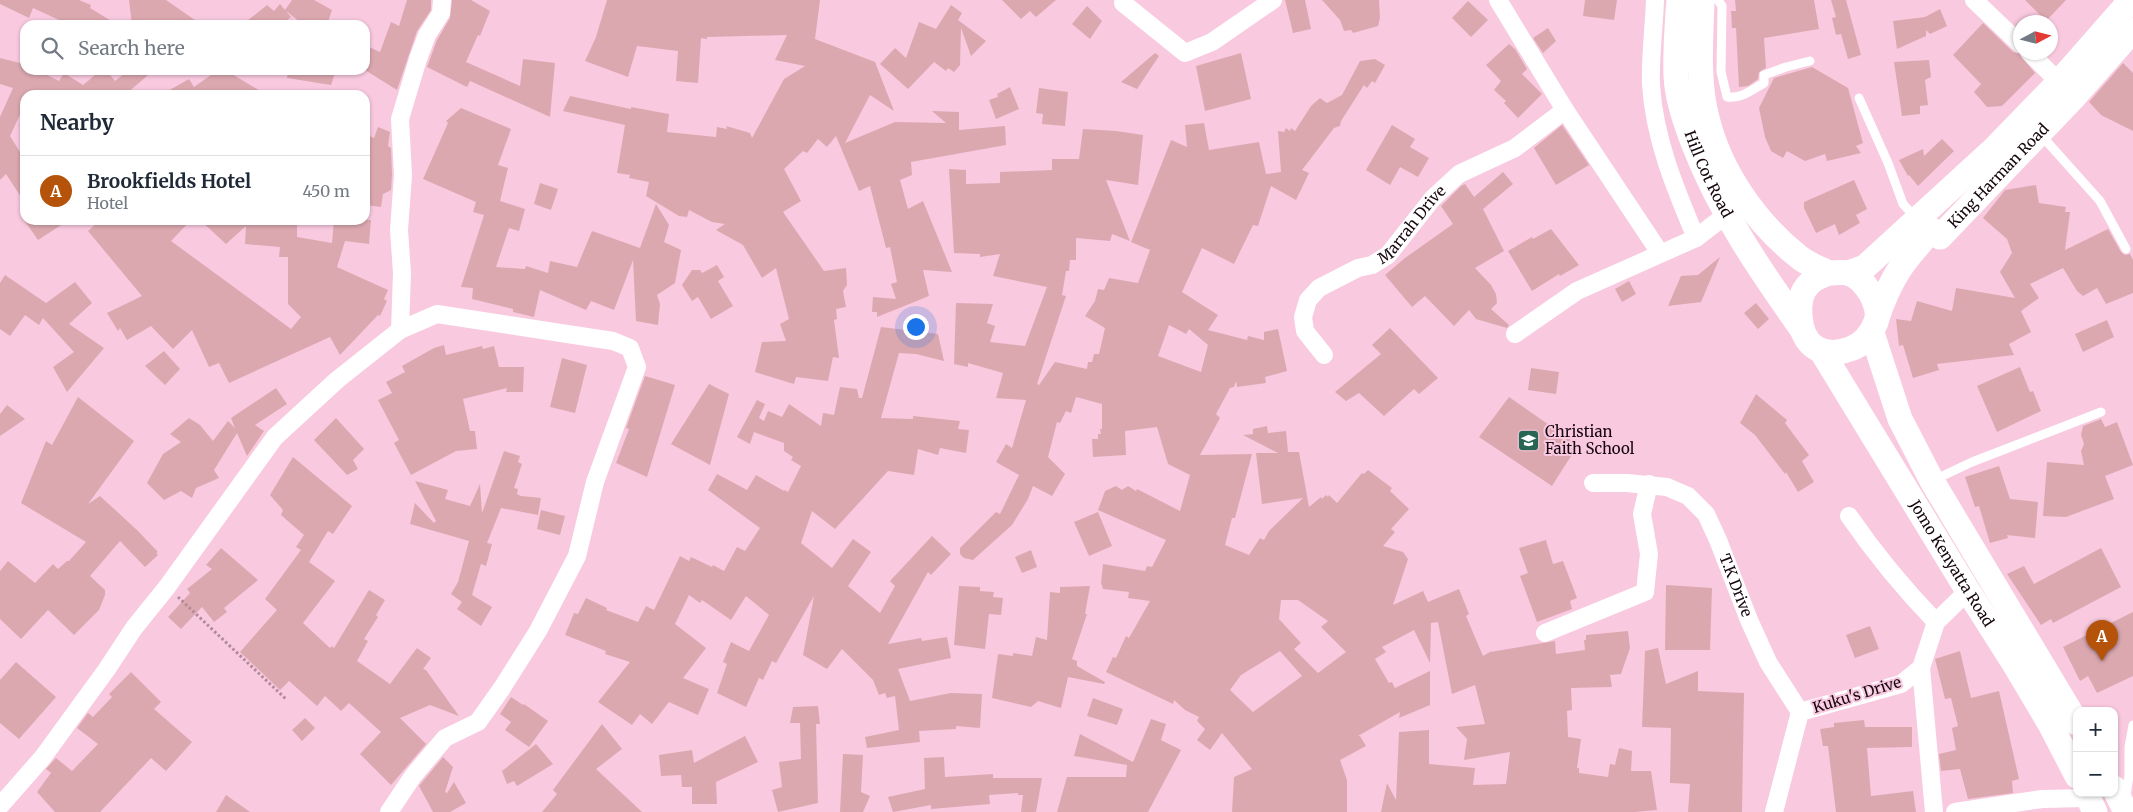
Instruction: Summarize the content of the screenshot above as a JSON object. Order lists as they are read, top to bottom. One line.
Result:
{"streets":{"main road":["Hill Cot Road","King Harman Road","Jomo Kenyatta Road"],"street":["Marrah Drive","T.K Drive","Kuku's Drive"]},"crossings":[["Hill Cot Road","King Harman Road"],["Hill Cot Road","Jomo Kenyatta Road"],["King Harman Road","Jomo Kenyatta Road"],["T.K Drive","Kuku's Drive"]],"places":{"school or university":["Christian Faith School"]},"north":"right","page":{"search":"Search here","heading":"Nearby","list":[{"mark":"A","name":"Brookfields Hotel","note":"Hotel","value":"450 m"}],"pins":"A","map_buttons":["+","−"]}}
